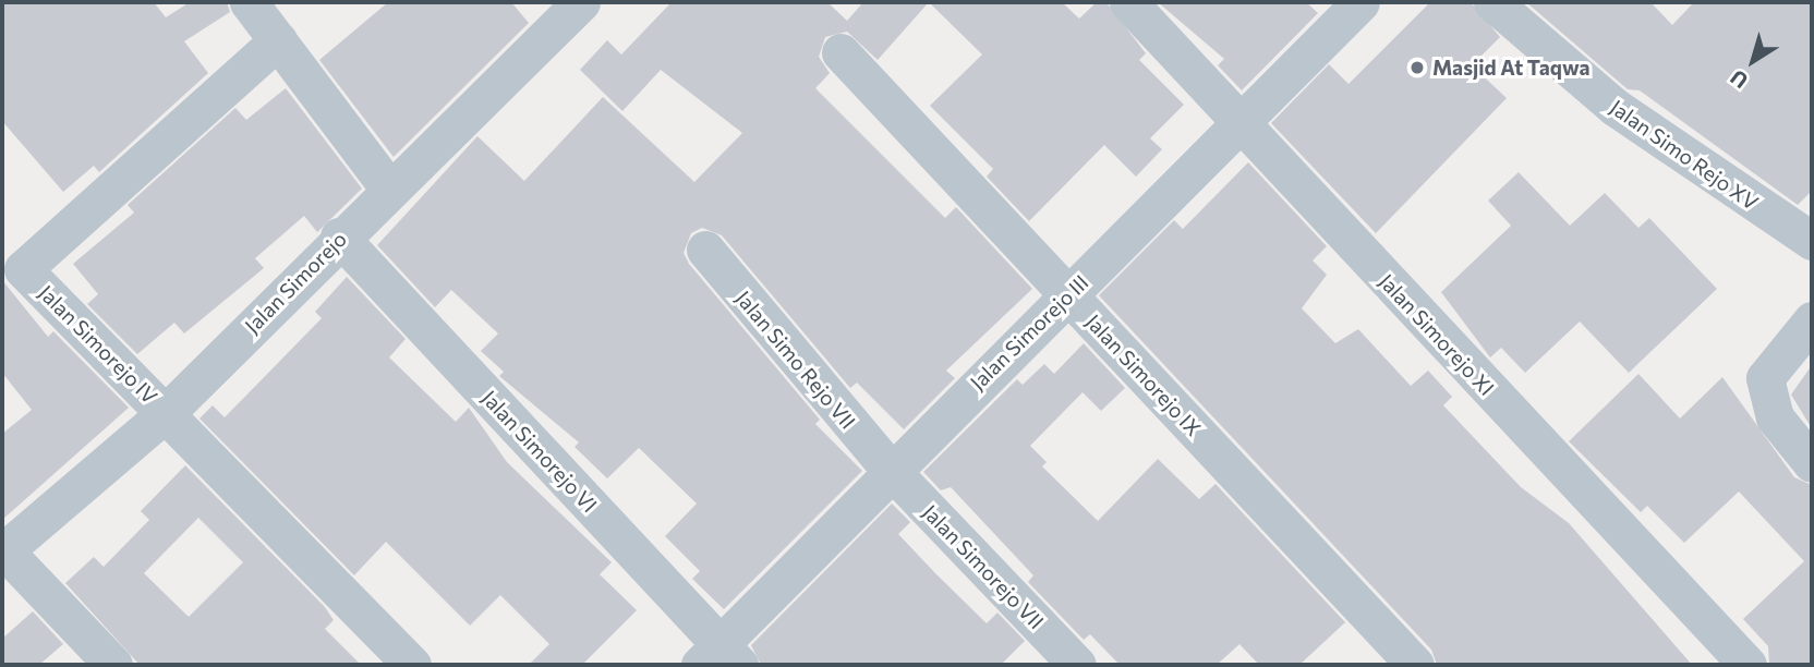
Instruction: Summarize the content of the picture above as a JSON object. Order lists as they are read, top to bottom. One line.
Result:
{"streets":{"street":["Jalan Simo Rejo XV","Jalan Simorejo","Jalan Simorejo III","Jalan Simorejo XI","Jalan Simorejo IV","Jalan Simo Rejo VII","Jalan Simorejo IX","Jalan Simorejo VI","Jalan Simorejo VII"]},"crossings":[["Jalan Simorejo","Jalan Simorejo IV"],["Jalan Simorejo","Jalan Simorejo VI"],["Jalan Simorejo III","Jalan Simorejo XI"],["Jalan Simorejo III","Jalan Simo Rejo VII"],["Jalan Simorejo III","Jalan Simorejo IX"],["Jalan Simorejo III","Jalan Simorejo VI"],["Jalan Simorejo III","Jalan Simorejo VII"],["Jalan Simo Rejo VII","Jalan Simorejo VII"]],"places":["Masjid At Taqwa"],"north":"bottom left"}
